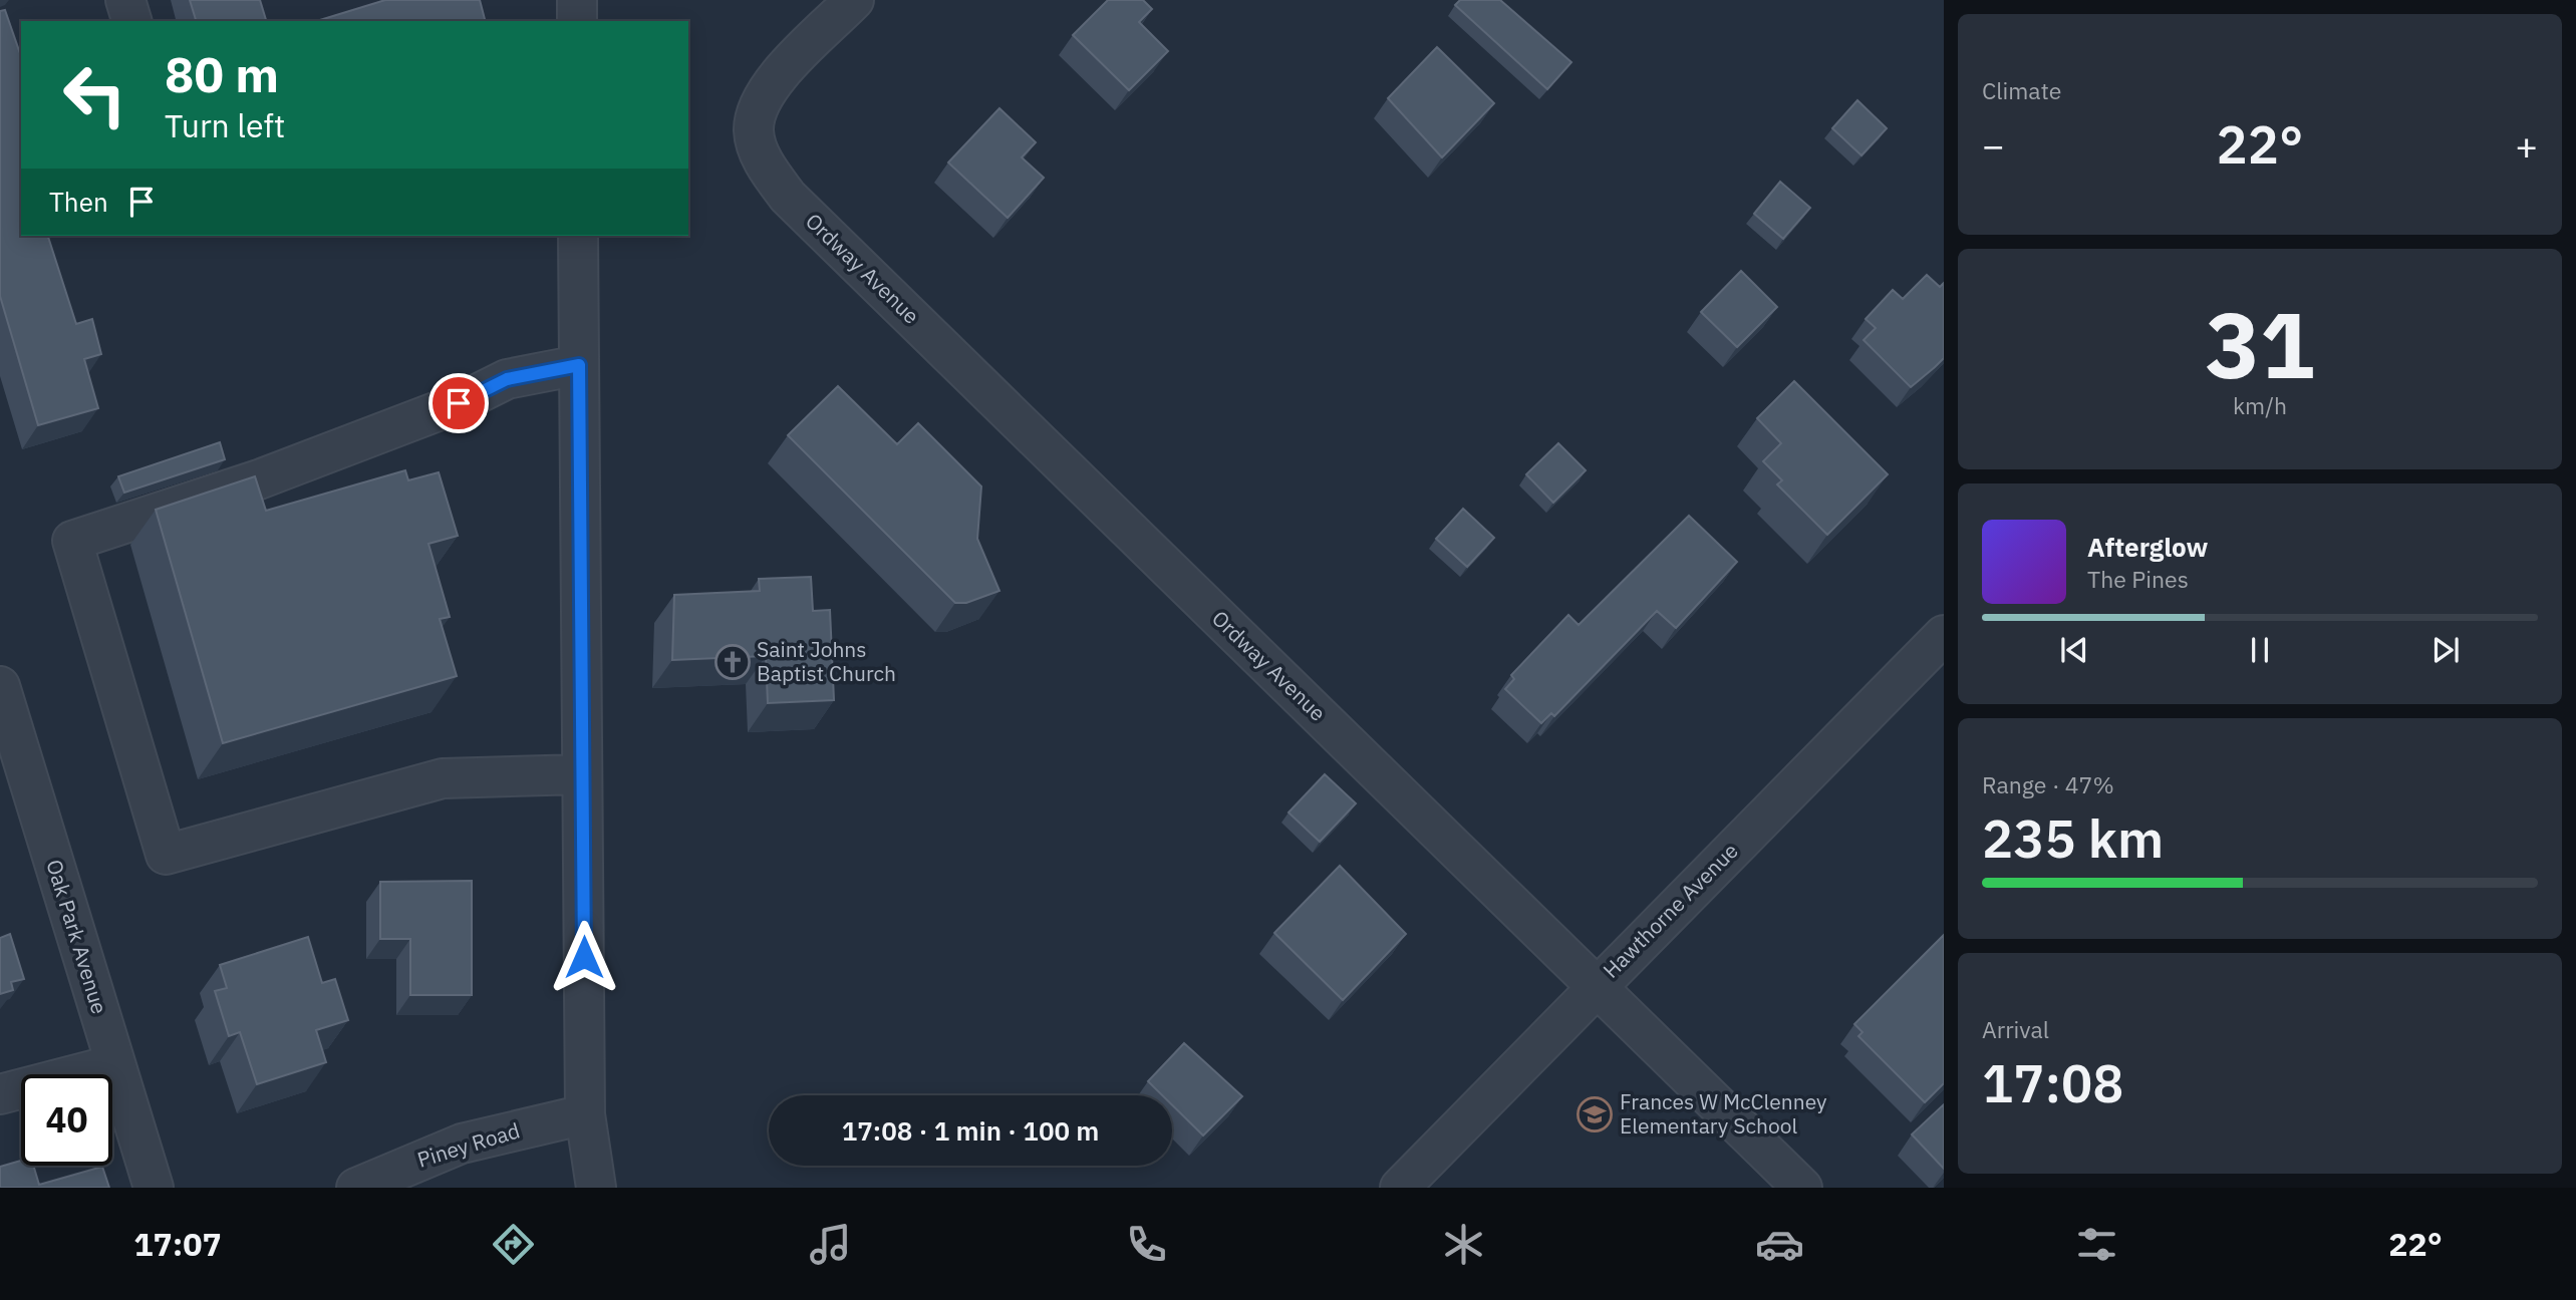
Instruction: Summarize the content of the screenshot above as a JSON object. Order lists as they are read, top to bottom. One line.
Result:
{"streets":{"street":["Ordway Avenue","Hawthorne Avenue","Oak Park Avenue","Piney Road"]},"crossings":[["Ordway Avenue","Hawthorne Avenue"]],"places":{"church":["Saint Johns Baptist Church"],"school or university":["Frances W McClenney Elementary School"]},"page":{"tile":["Climate",["31","km/h"],["Range · 47%","235 km"],["Arrival","17:08"]],"turn":["80 m","Turn left"],"heat":["−","22°","+"],"then":"Then","song":["Afterglow","The Pines"],"limit":"40","trip":"17:08 · 1 min · 100 m","tabs":["17:07","22°"]}}
